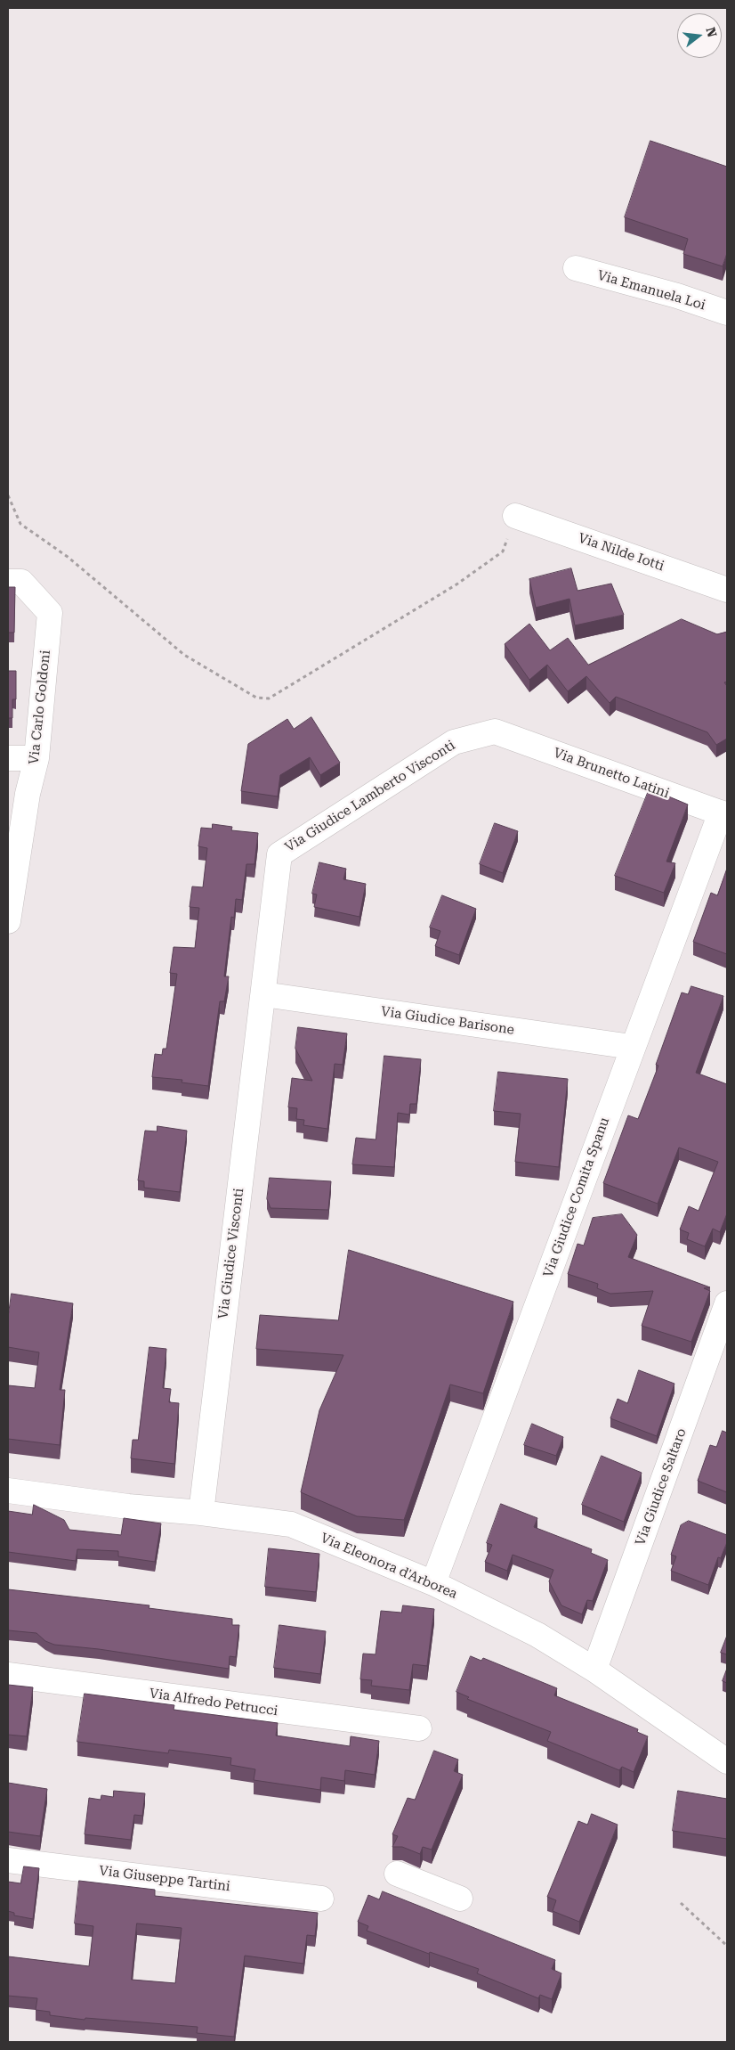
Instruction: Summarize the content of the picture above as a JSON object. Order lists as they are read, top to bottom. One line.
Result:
{"streets":{"street":["Via Emanuela Loi","Via Nilde Iotti","Via Carlo Goldoni","Via Brunetto Latini","Via Giudice Lamberto Visconti","Via Giudice Barisone","Via Giudice Comita Spanu","Via Giudice Visconti","Via Giudice Saltaro","Via Eleonora d'Arborea","Via Alfredo Petrucci","Via Giuseppe Tartini"]},"crossings":[["Via Brunetto Latini","Via Giudice Lamberto Visconti"],["Via Brunetto Latini","Via Giudice Comita Spanu"],["Via Giudice Lamberto Visconti","Via Giudice Barisone"],["Via Giudice Lamberto Visconti","Via Giudice Visconti"],["Via Giudice Barisone","Via Giudice Comita Spanu"],["Via Giudice Barisone","Via Giudice Visconti"],["Via Giudice Comita Spanu","Via Eleonora d'Arborea"],["Via Giudice Visconti","Via Eleonora d'Arborea"],["Via Giudice Saltaro","Via Eleonora d'Arborea"]],"north":"right"}
